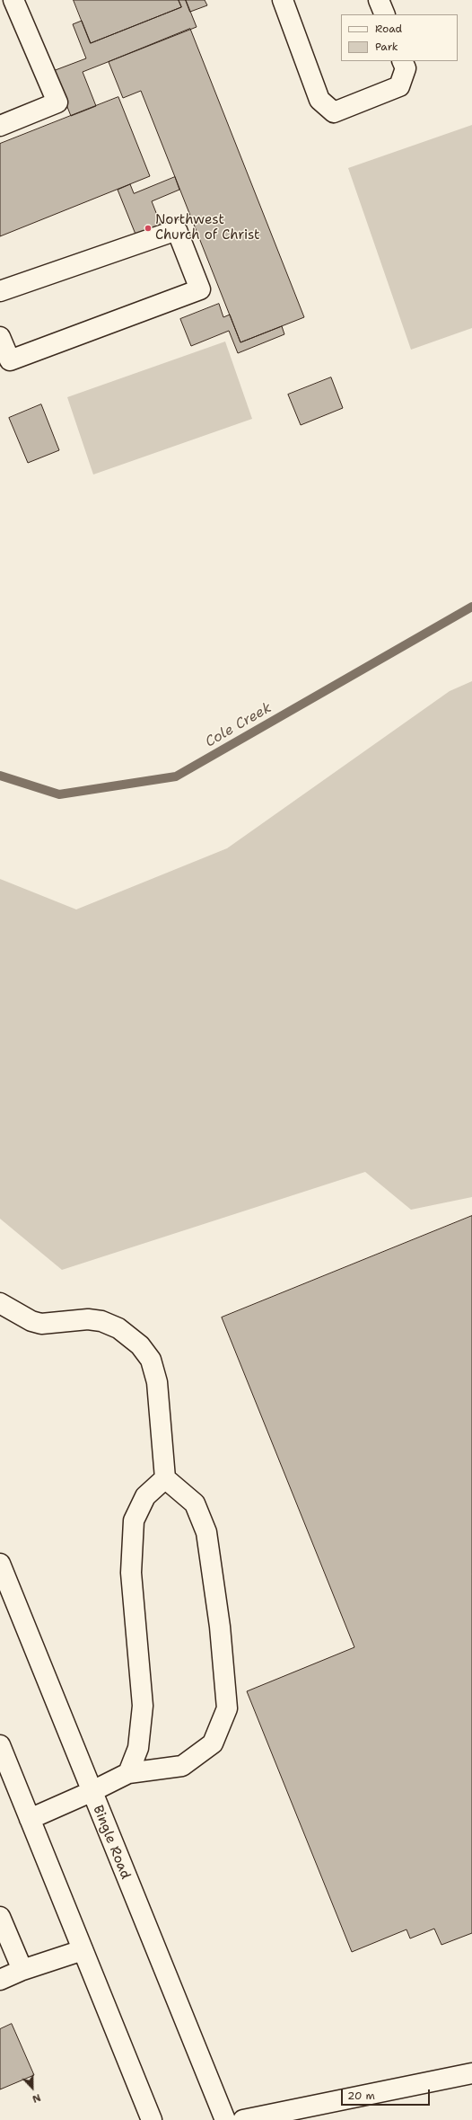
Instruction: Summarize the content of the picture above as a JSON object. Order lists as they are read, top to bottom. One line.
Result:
{"streets":{"main road":["Bingle Road"]},"water":["Cole Creek"],"places":["Northwest Church of Christ"],"legend":["Road","Park"],"scale_bar":"20 m","north":"bottom"}
